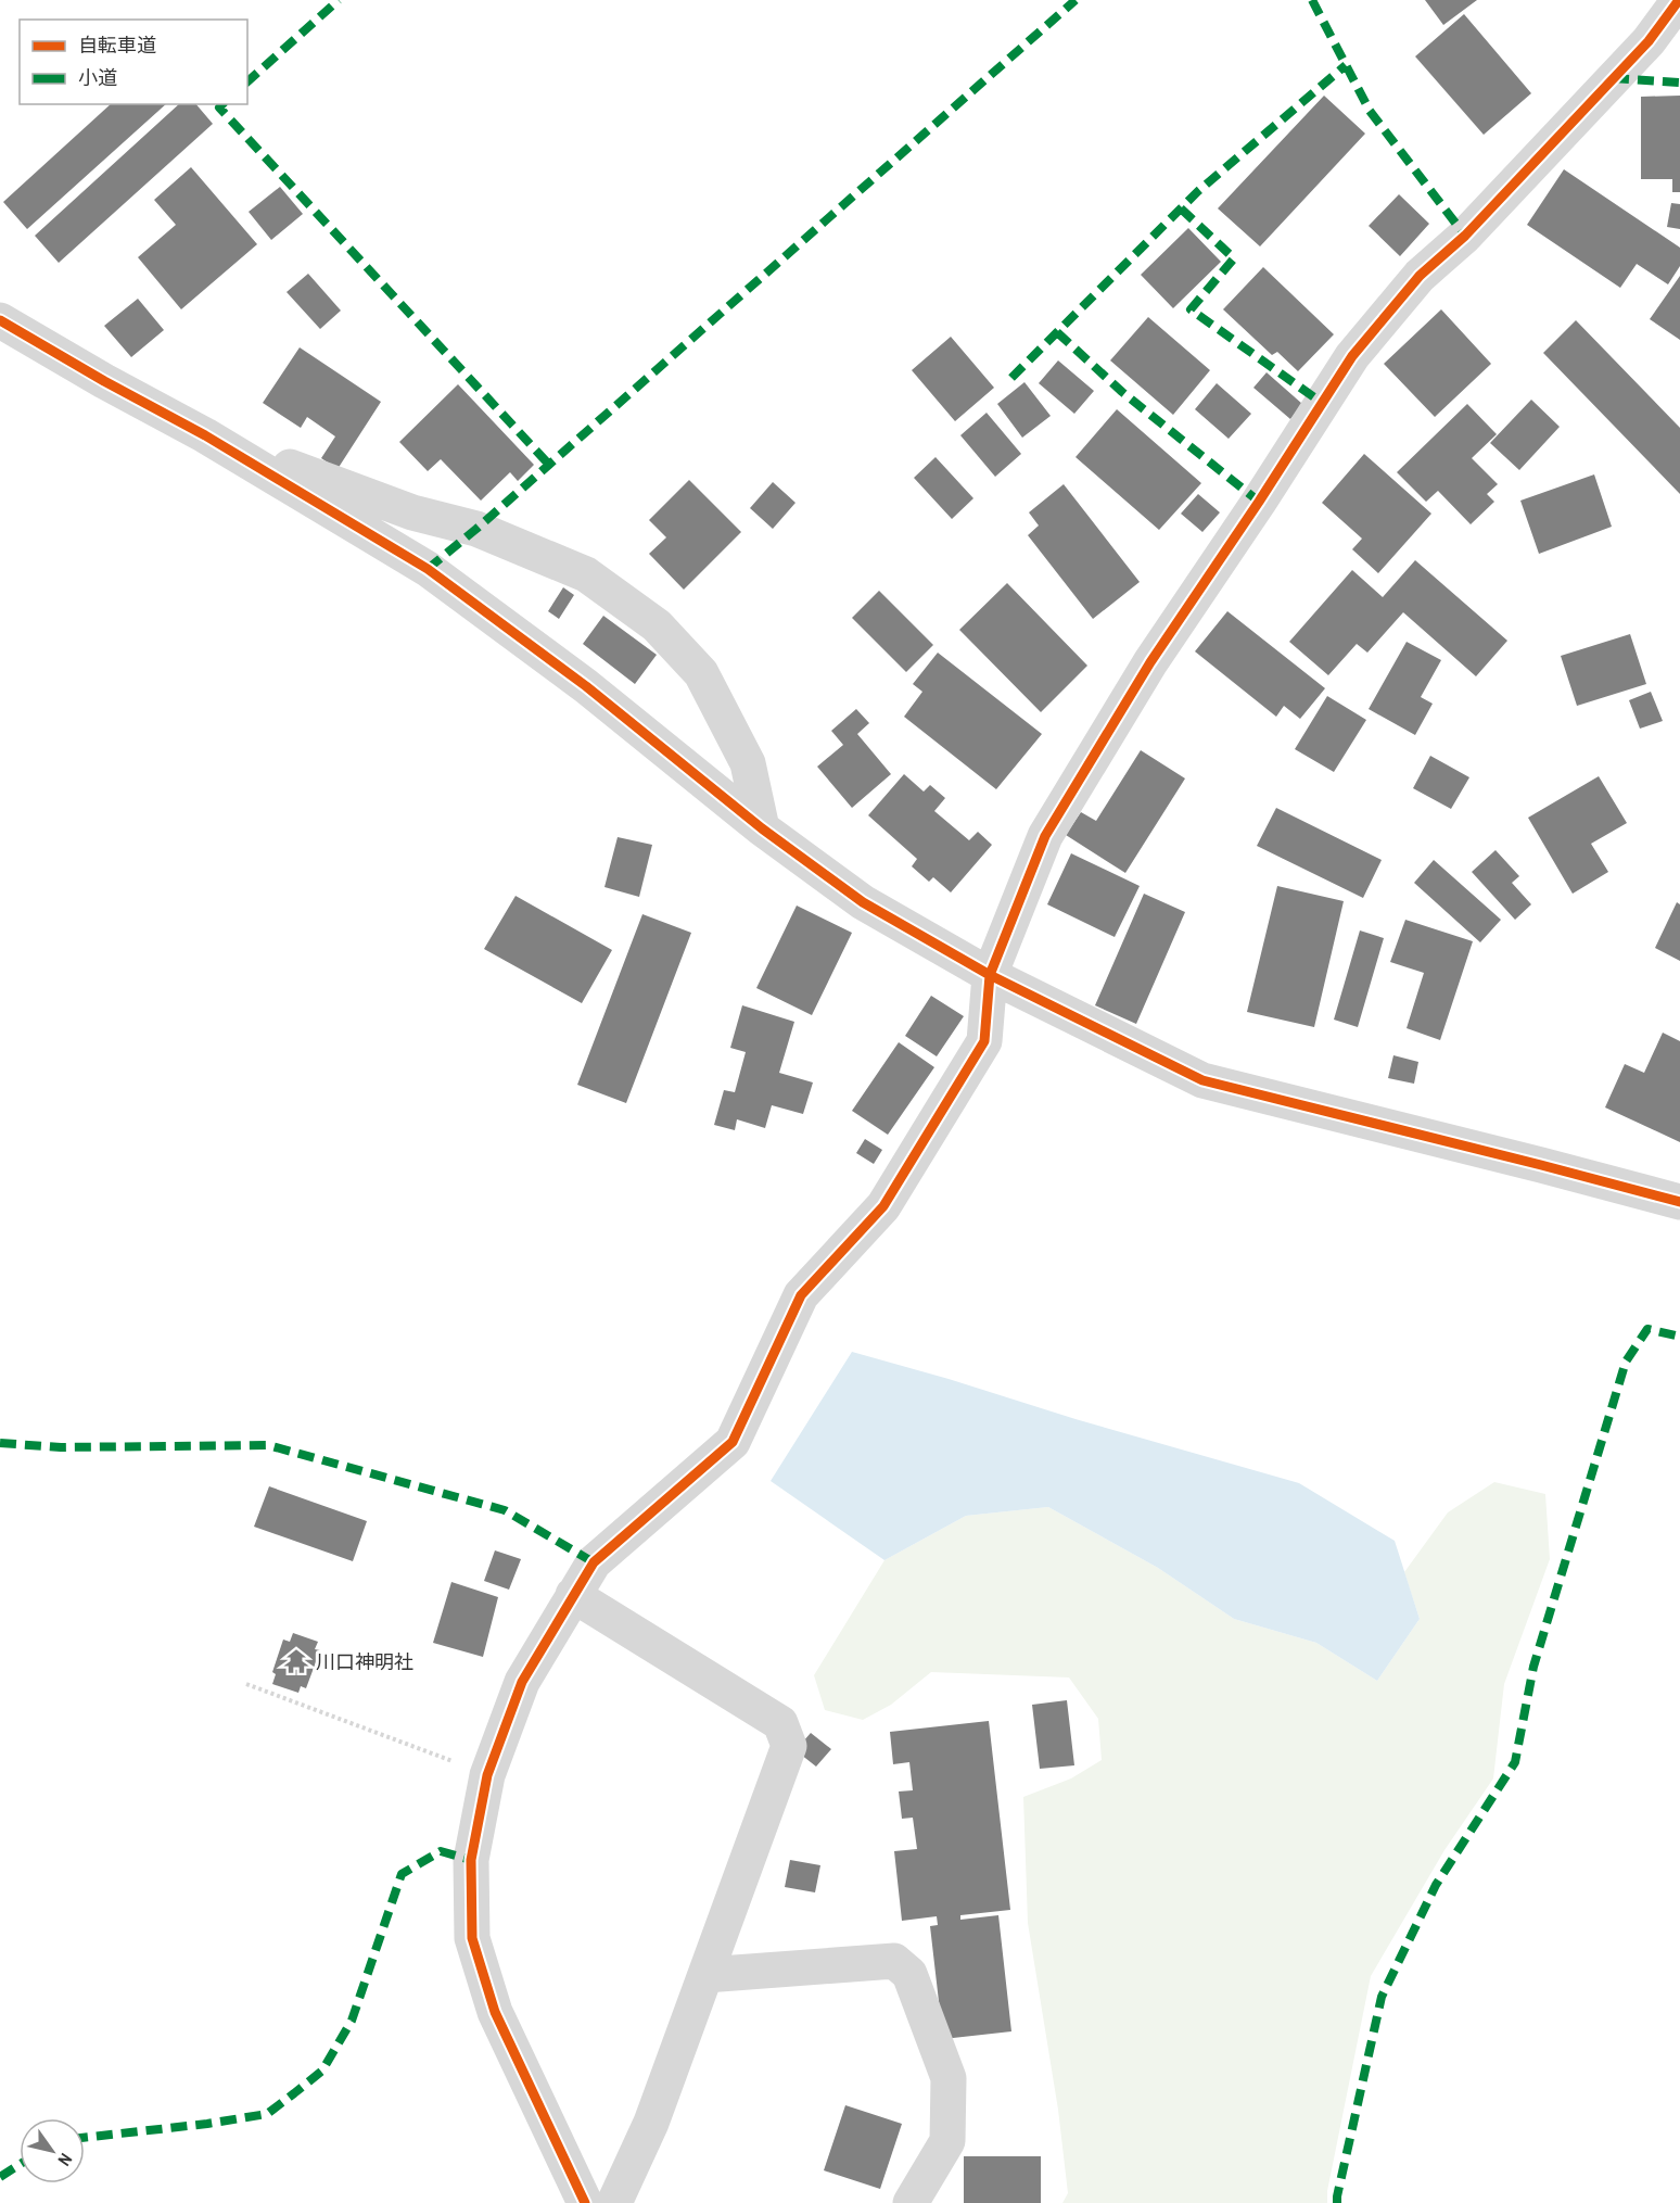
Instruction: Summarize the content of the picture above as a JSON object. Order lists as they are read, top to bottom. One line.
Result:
{"places":{"temple":["川口神明社"]},"legend":["自転車道","小道"],"north":"bottom right"}
